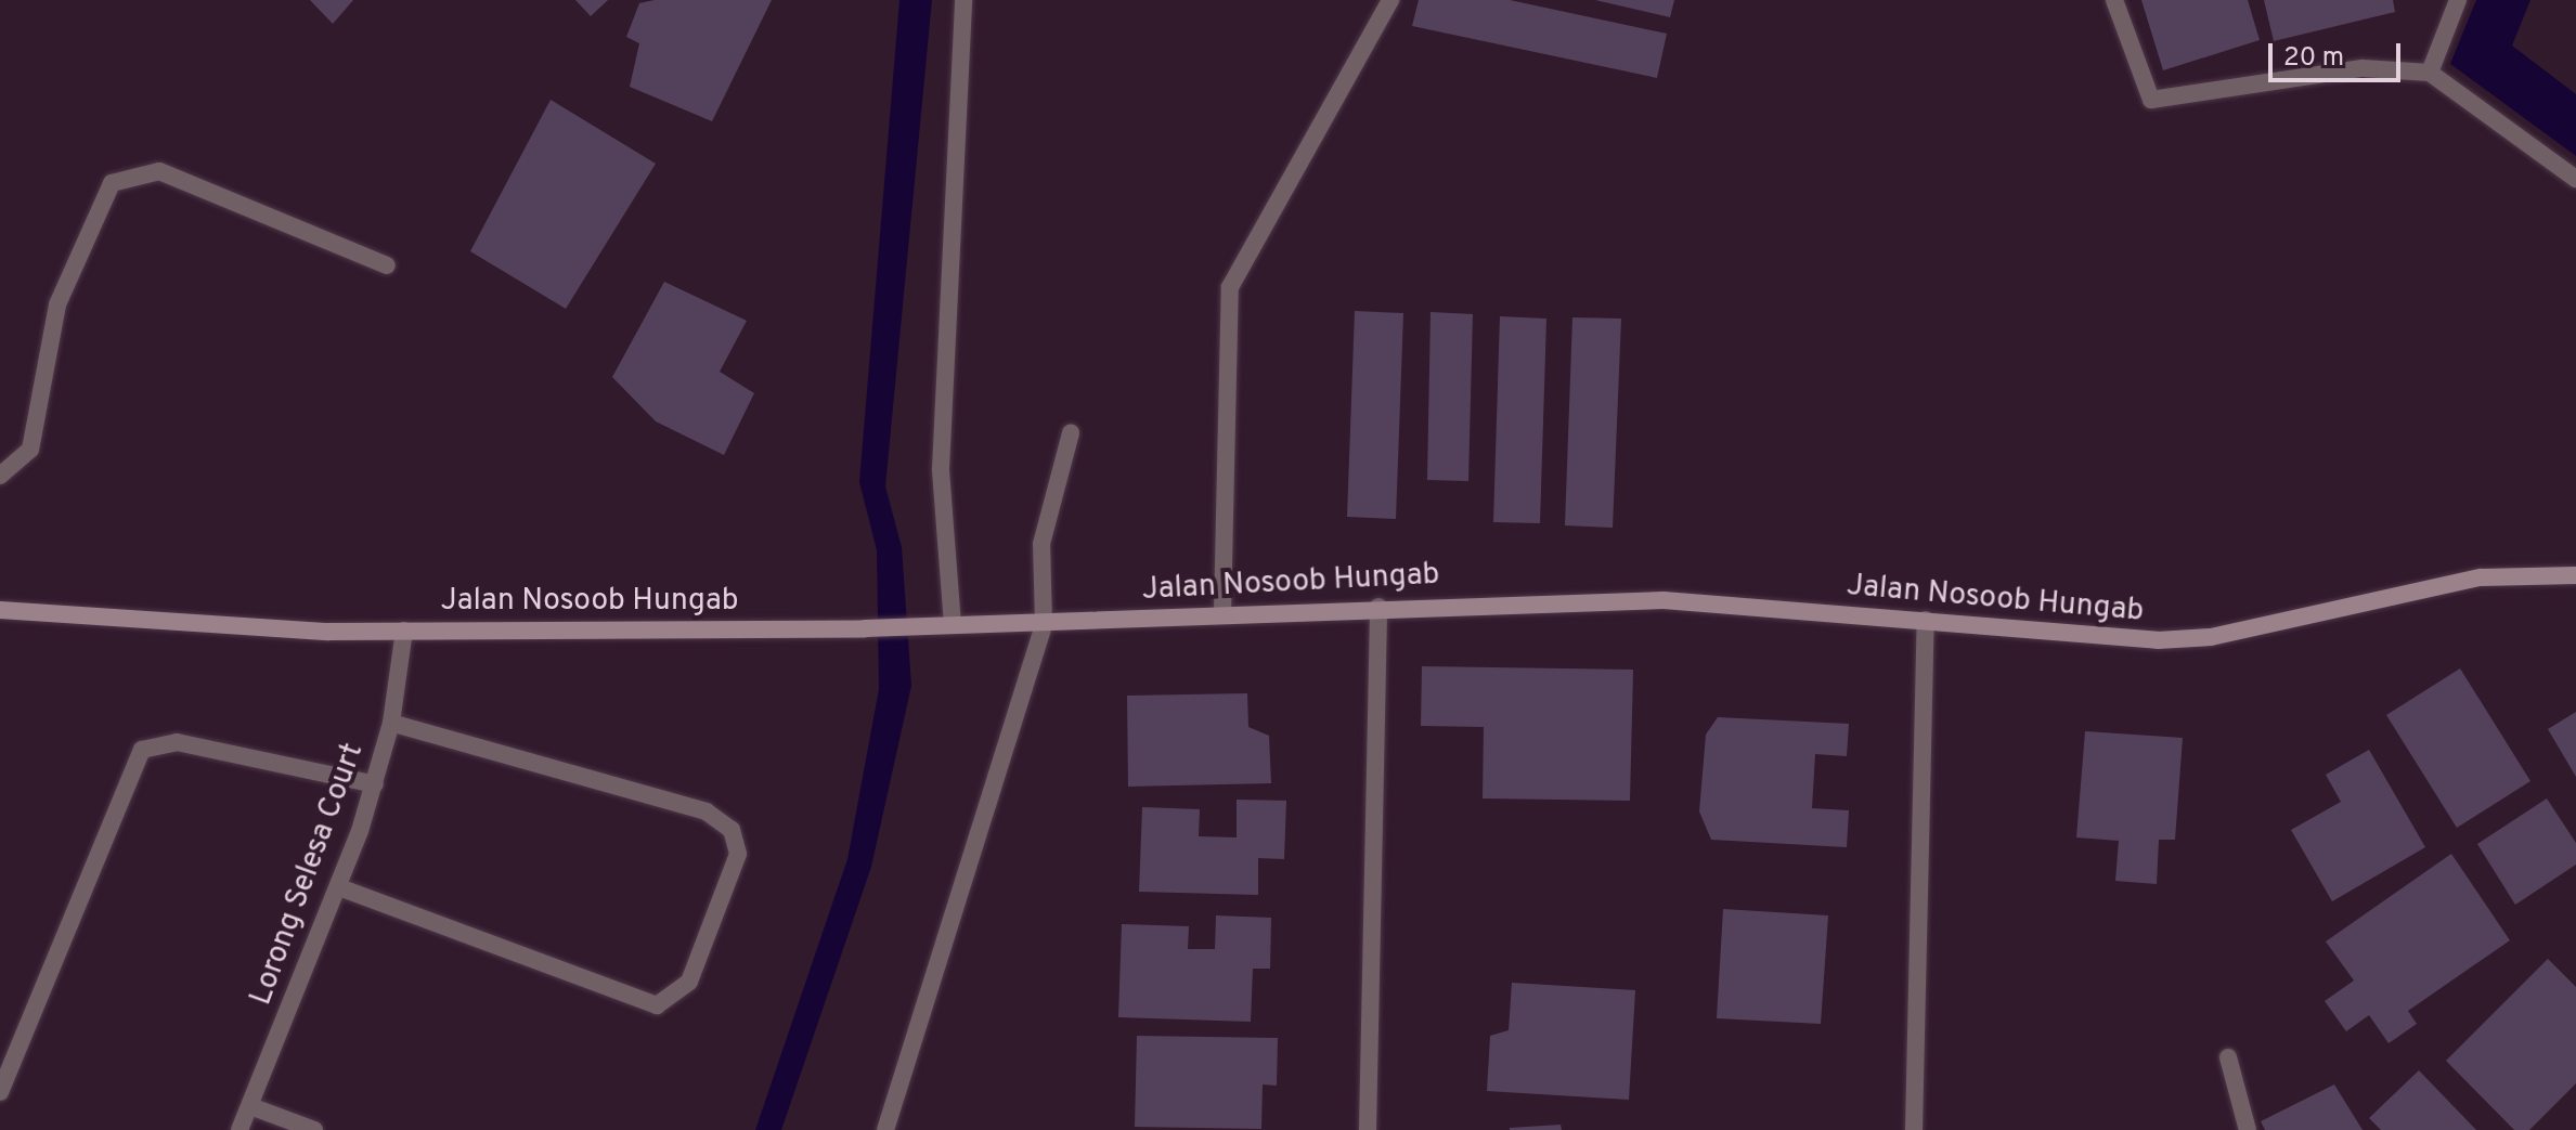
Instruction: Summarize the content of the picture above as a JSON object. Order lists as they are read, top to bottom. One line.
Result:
{"streets":{"main road":["Jalan Nosoob Hungab"],"street":["Lorong Selesa Court"]},"crossings":[["Jalan Nosoob Hungab","Lorong Selesa Court"]],"scale_bar":"20 m"}
